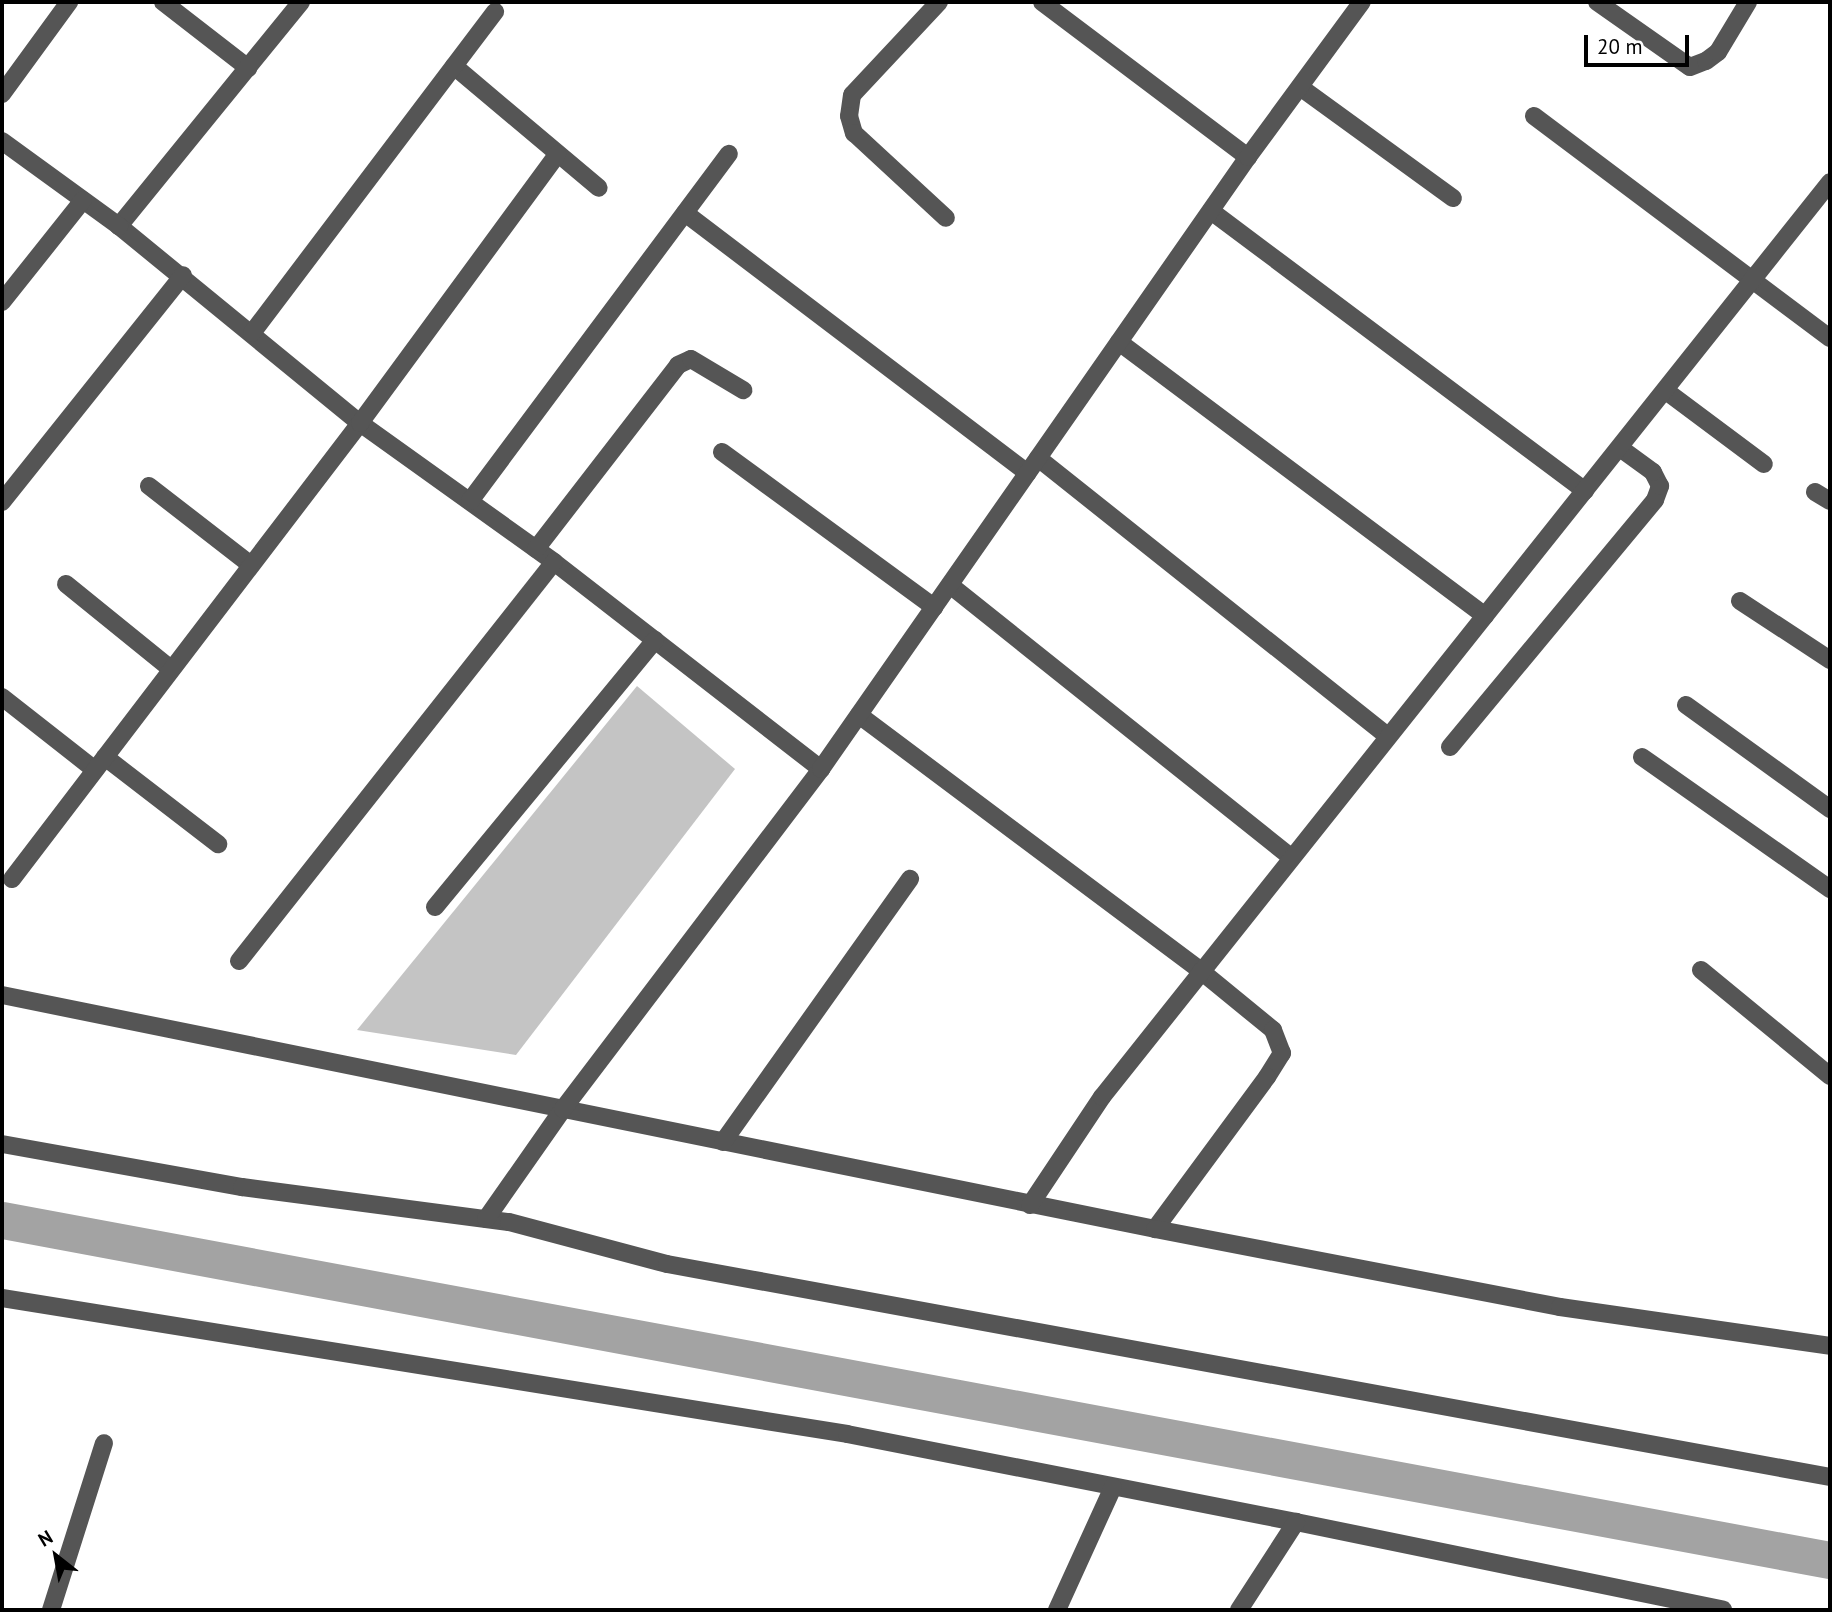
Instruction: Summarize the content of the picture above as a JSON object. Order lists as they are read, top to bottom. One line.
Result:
{"scale_bar":"20 m","north":"top left"}
